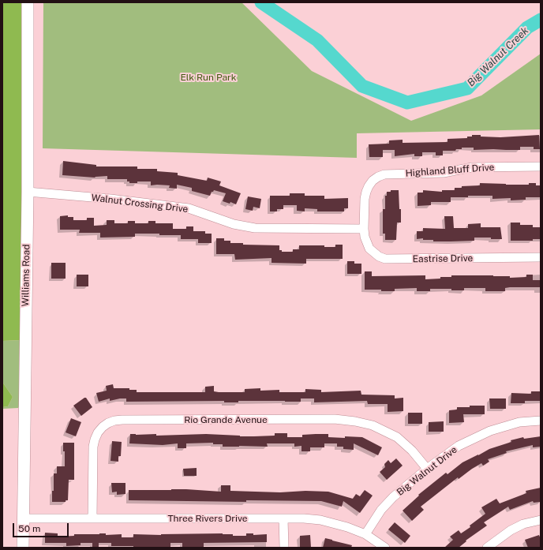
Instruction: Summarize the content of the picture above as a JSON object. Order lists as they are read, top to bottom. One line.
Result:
{"streets":{"main road":["Williams Road"],"street":["Highland Bluff Drive","Walnut Crossing Drive","Eastrise Drive","Rio Grande Avenue","Big Walnut Drive","Three Rivers Drive"]},"crossings":[["Highland Bluff Drive","Walnut Crossing Drive"],["Highland Bluff Drive","Eastrise Drive"],["Walnut Crossing Drive","Eastrise Drive"],["Walnut Crossing Drive","Williams Road"],["Williams Road","Three Rivers Drive"],["Rio Grande Avenue","Big Walnut Drive"],["Rio Grande Avenue","Three Rivers Drive"],["Big Walnut Drive","Three Rivers Drive"]],"water":["Big Walnut Creek"],"parks":["Elk Run Park"],"scale_bar":"50 m"}
